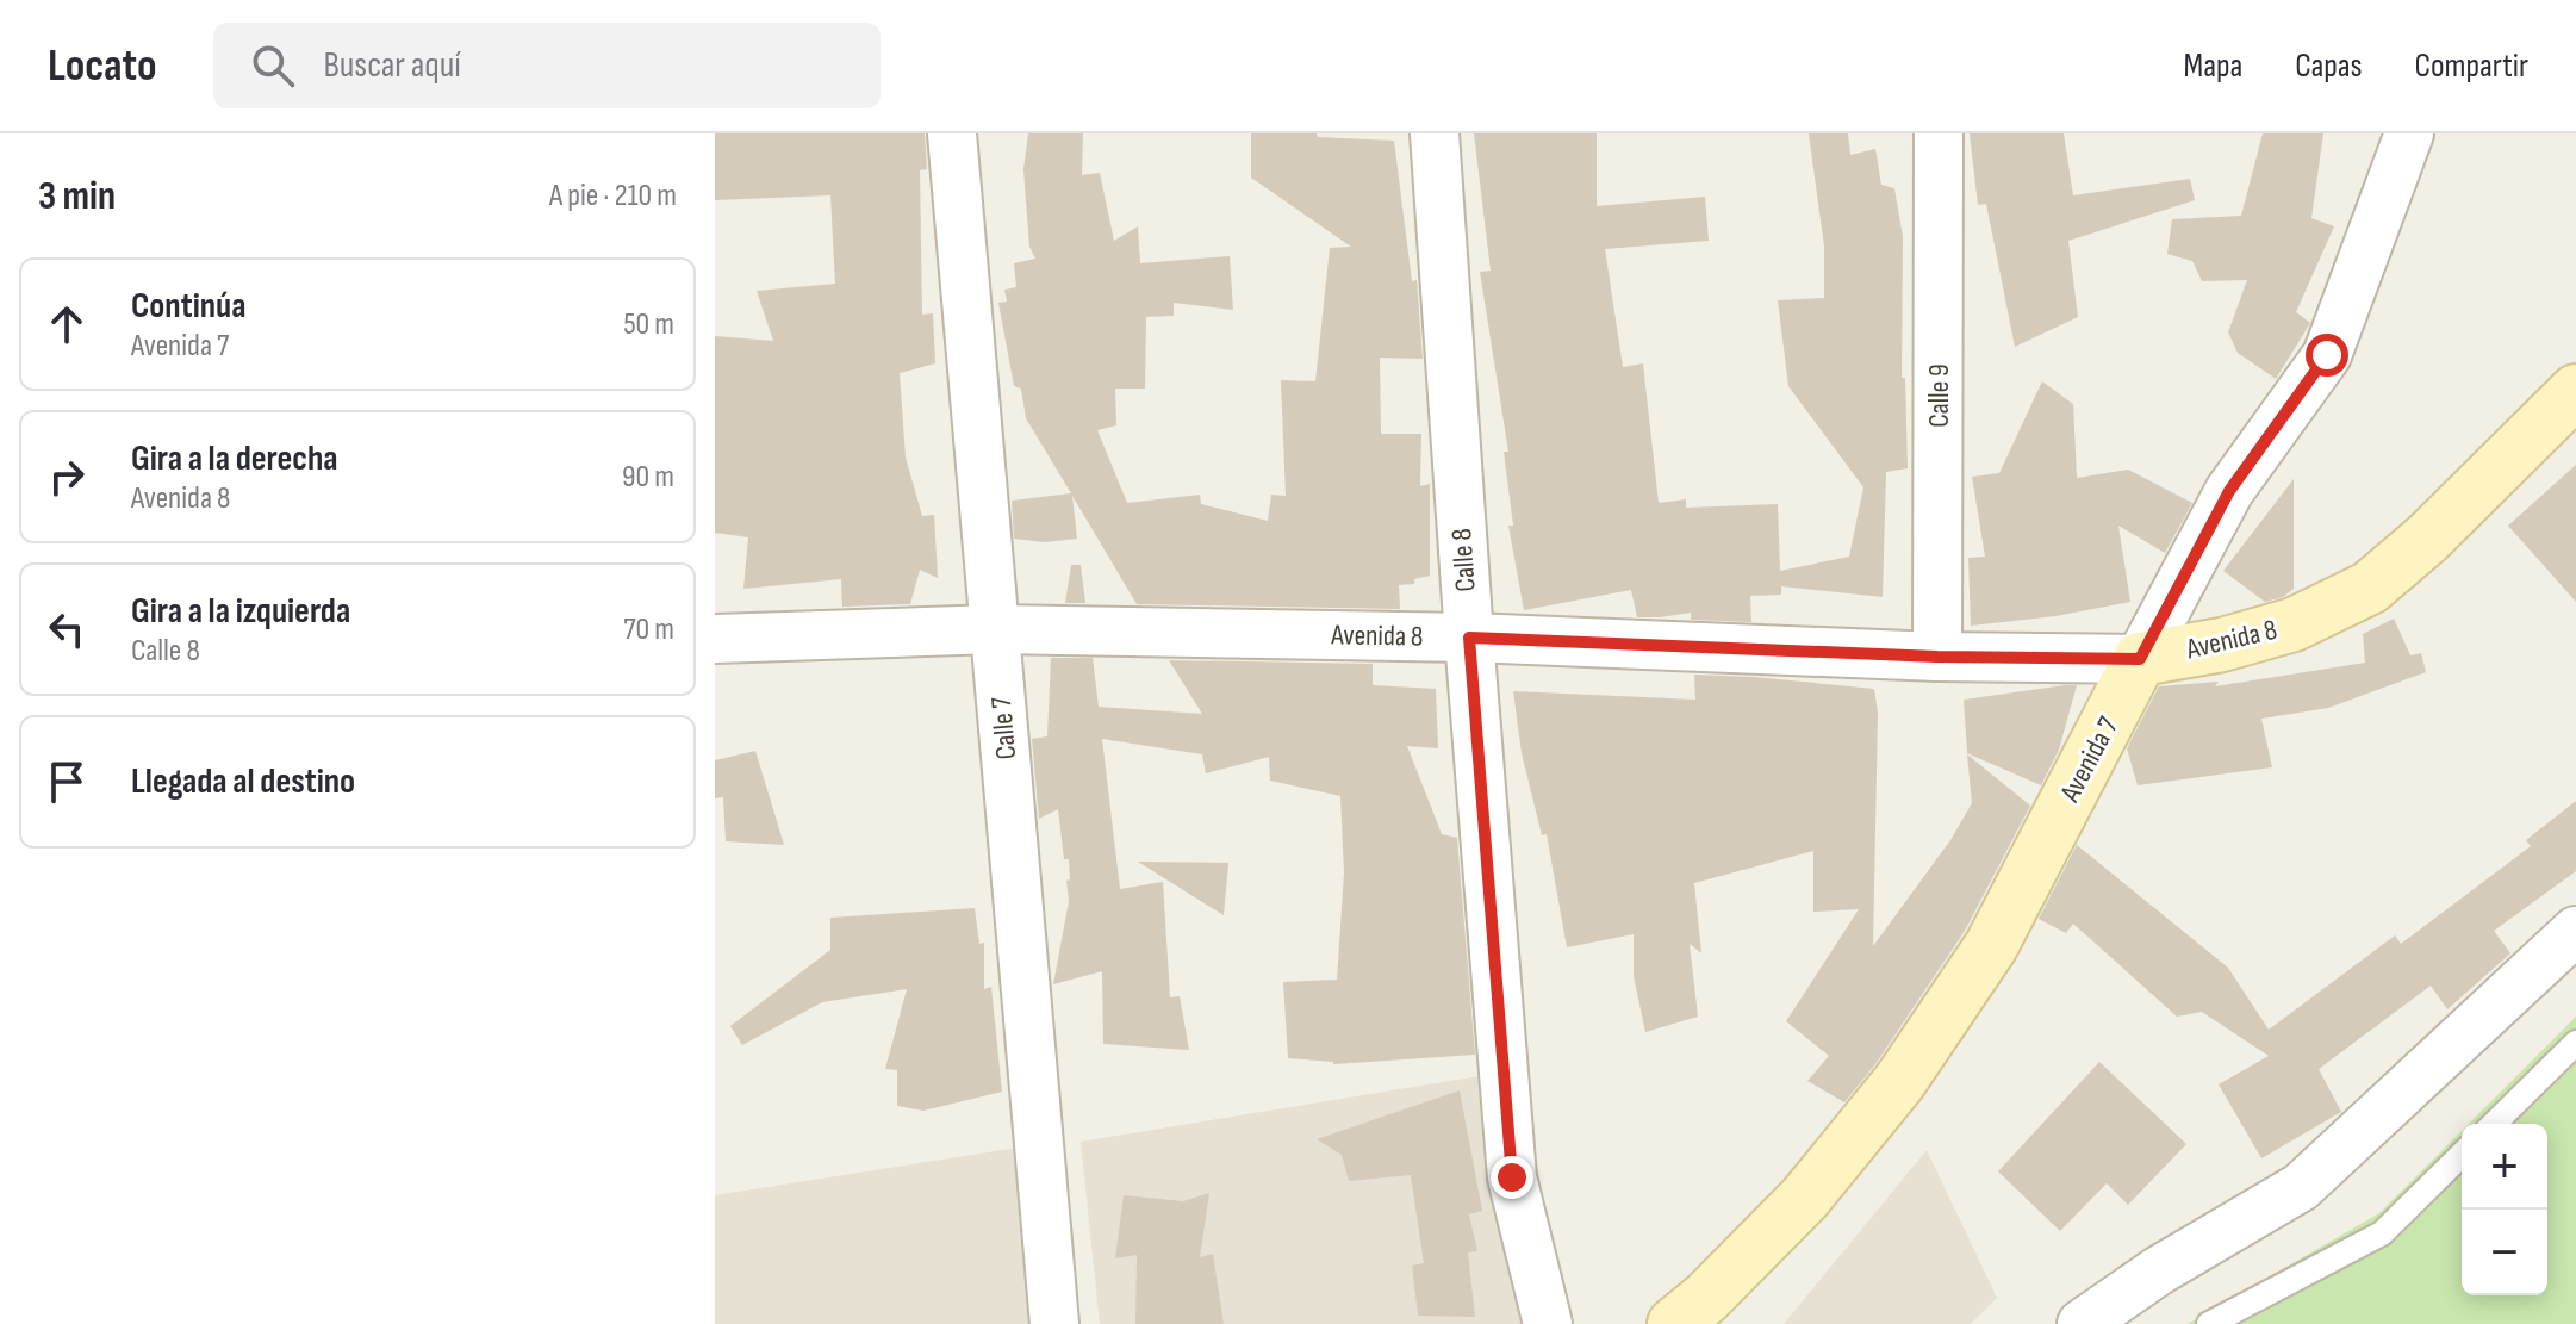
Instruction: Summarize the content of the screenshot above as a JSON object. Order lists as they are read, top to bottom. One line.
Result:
{"streets":{"street":["Calle 9","Calle 8","Avenida 8","Calle 7","Avenida 7"]},"crossings":[["Calle 9","Avenida 8"],["Calle 8","Avenida 8"],["Avenida 8","Calle 7"],["Avenida 8","Avenida 7"]],"page":{"header":"Locato","search":"Buscar aquí","nav":["Mapa","Capas","Compartir"],"heading":["3 min","A pie · 210 m"],"list":[["Continúa","Avenida 7","50 m"],["Gira a la derecha","Avenida 8","90 m"],["Gira a la izquierda","Calle 8","70 m"],"Llegada al destino"],"map_buttons":["+","−"]}}
